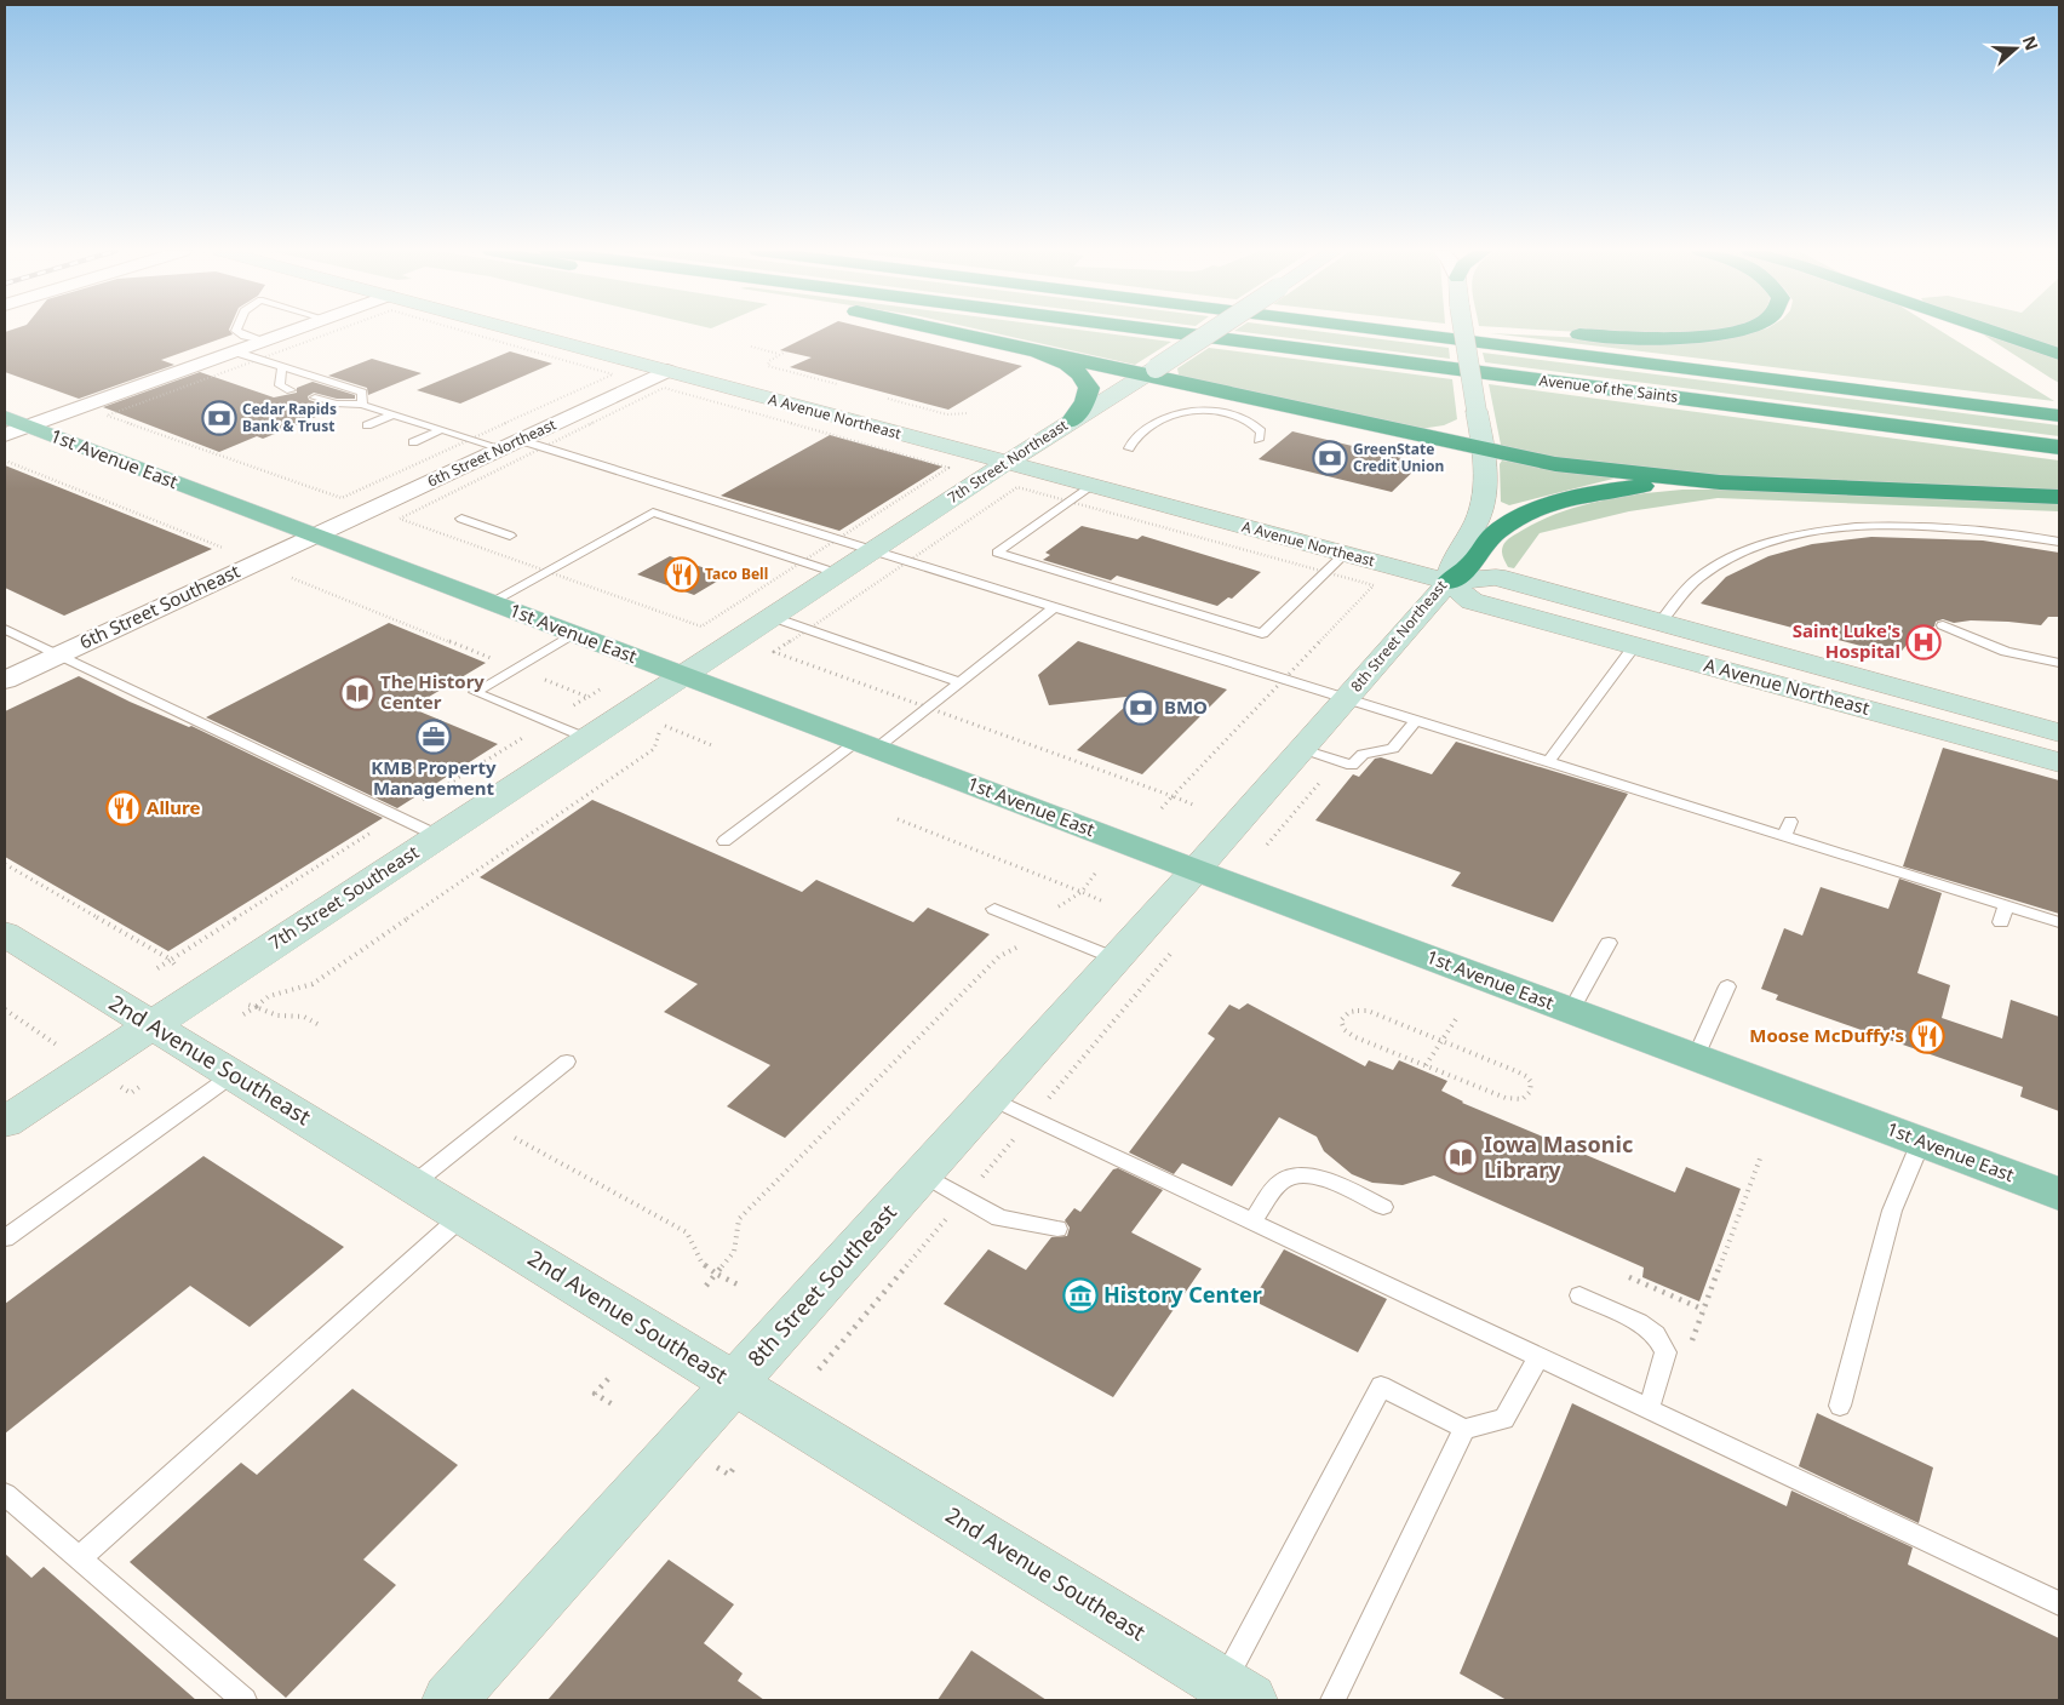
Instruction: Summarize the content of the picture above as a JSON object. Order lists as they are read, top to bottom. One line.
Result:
{"streets":{"highway":["Avenue of the Saints"],"main road":["A Avenue Northeast","1st Avenue East","7th Street Northeast","8th Street Northeast","7th Street Southeast","2nd Avenue Southeast","8th Street Southeast"],"street":["6th Street Northeast","6th Street Southeast"]},"crossings":[["A Avenue Northeast","6th Street Northeast"],["A Avenue Northeast","7th Street Northeast"],["A Avenue Northeast","8th Street Northeast"],["6th Street Northeast","1st Avenue East"],["6th Street Northeast","6th Street Southeast"],["1st Avenue East","7th Street Northeast"],["1st Avenue East","6th Street Southeast"],["1st Avenue East","8th Street Northeast"],["1st Avenue East","7th Street Southeast"],["1st Avenue East","8th Street Southeast"],["7th Street Northeast","7th Street Southeast"],["8th Street Northeast","8th Street Southeast"],["7th Street Southeast","2nd Avenue Southeast"],["2nd Avenue Southeast","8th Street Southeast"]],"places":{"bank":["Cedar Rapids Bank & Trust","GreenState Credit Union","BMO"],"restaurant":["Taco Bell","Allure","Moose McDuffy's"],"hospital":["Saint Luke's Hospital"],"library":["The History Center","Iowa Masonic Library"],"office":["KMB Property Management"],"museum":["History Center"]},"north":"right"}
